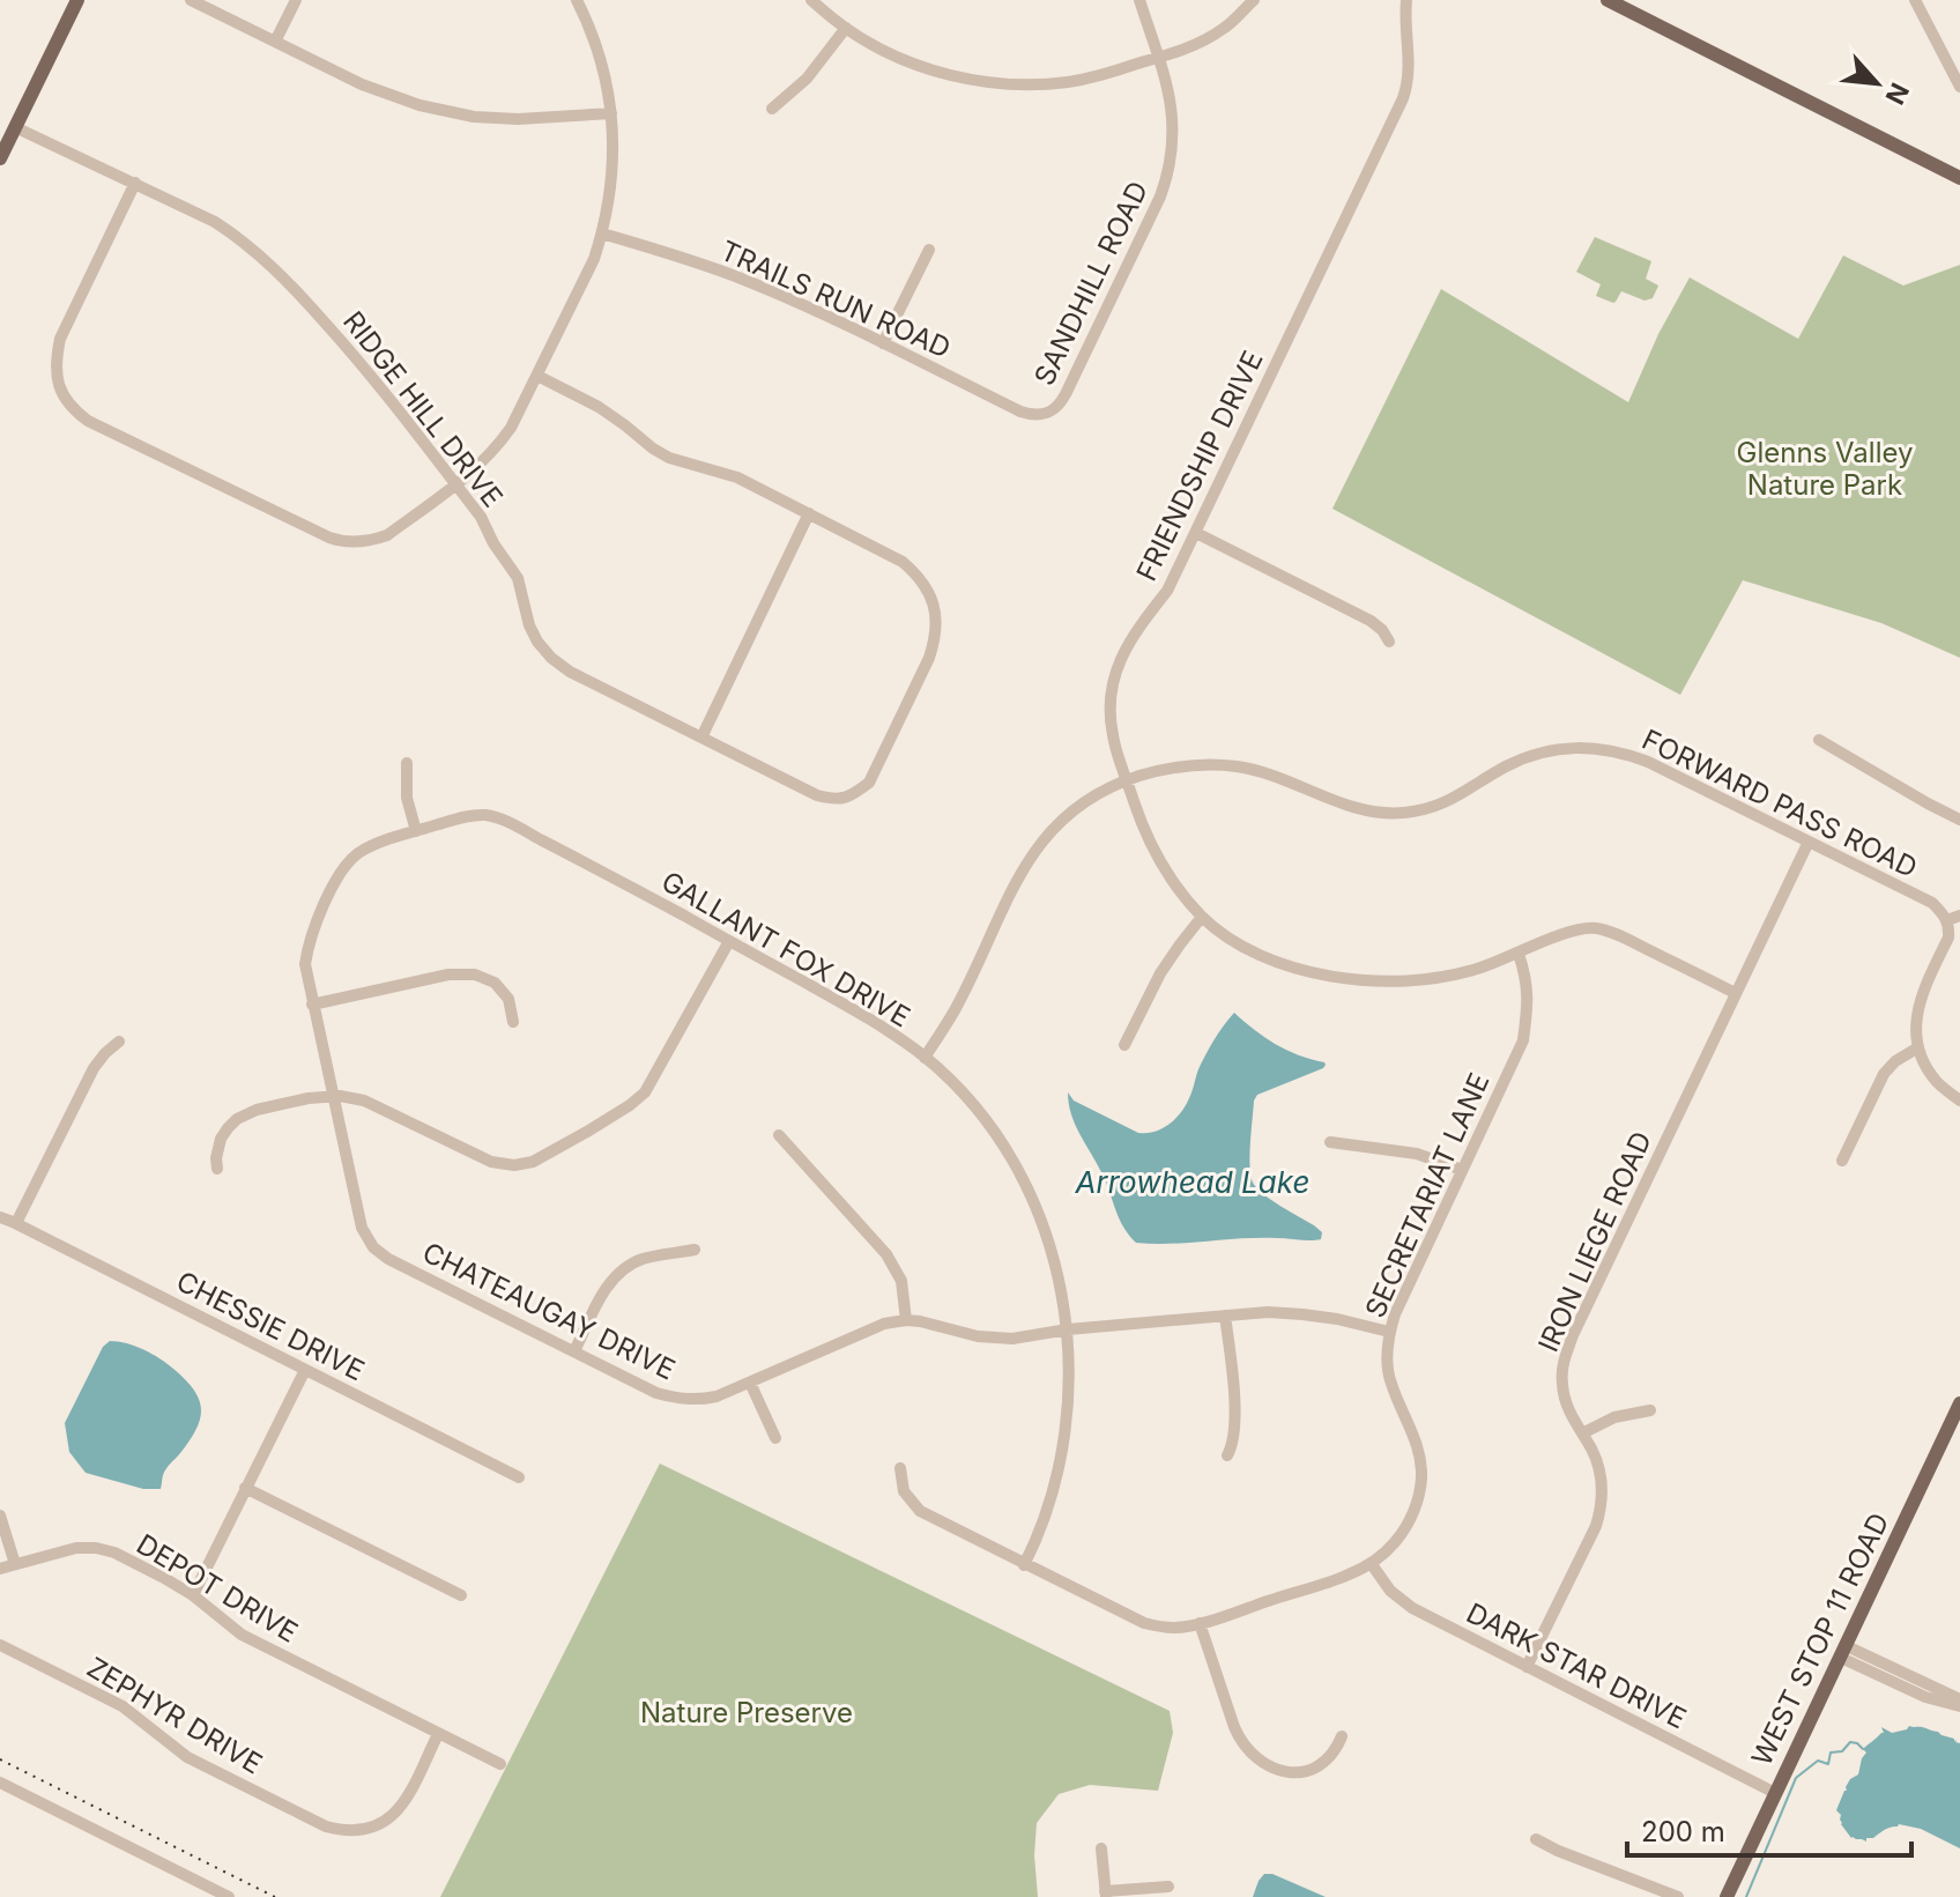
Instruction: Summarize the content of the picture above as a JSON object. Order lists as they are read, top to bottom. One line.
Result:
{"streets":{"main road":["WEST STOP 11 ROAD"],"street":["SANDHILL ROAD","TRAILS RUN ROAD","RIDGE HILL DRIVE","FRIENDSHIP DRIVE","FORWARD PASS ROAD","GALLANT FOX DRIVE","SECRETARIAT LANE","IRON LIEGE ROAD","CHATEAUGAY DRIVE","CHESSIE DRIVE","DEPOT DRIVE","DARK STAR DRIVE","ZEPHYR DRIVE"]},"crossings":[["SANDHILL ROAD","TRAILS RUN ROAD"],["FRIENDSHIP DRIVE","FORWARD PASS ROAD"],["FRIENDSHIP DRIVE","SECRETARIAT LANE"],["FRIENDSHIP DRIVE","IRON LIEGE ROAD"],["FORWARD PASS ROAD","IRON LIEGE ROAD"],["GALLANT FOX DRIVE","SECRETARIAT LANE"],["GALLANT FOX DRIVE","CHATEAUGAY DRIVE"],["SECRETARIAT LANE","CHATEAUGAY DRIVE"],["SECRETARIAT LANE","DARK STAR DRIVE"],["IRON LIEGE ROAD","DARK STAR DRIVE"],["DEPOT DRIVE","ZEPHYR DRIVE"],["WEST STOP 11 ROAD","DARK STAR DRIVE"]],"water":["Arrowhead Lake"],"parks":["Glenns Valley Nature Park","Nature Preserve"],"scale_bar":"200 m","north":"bottom right"}
